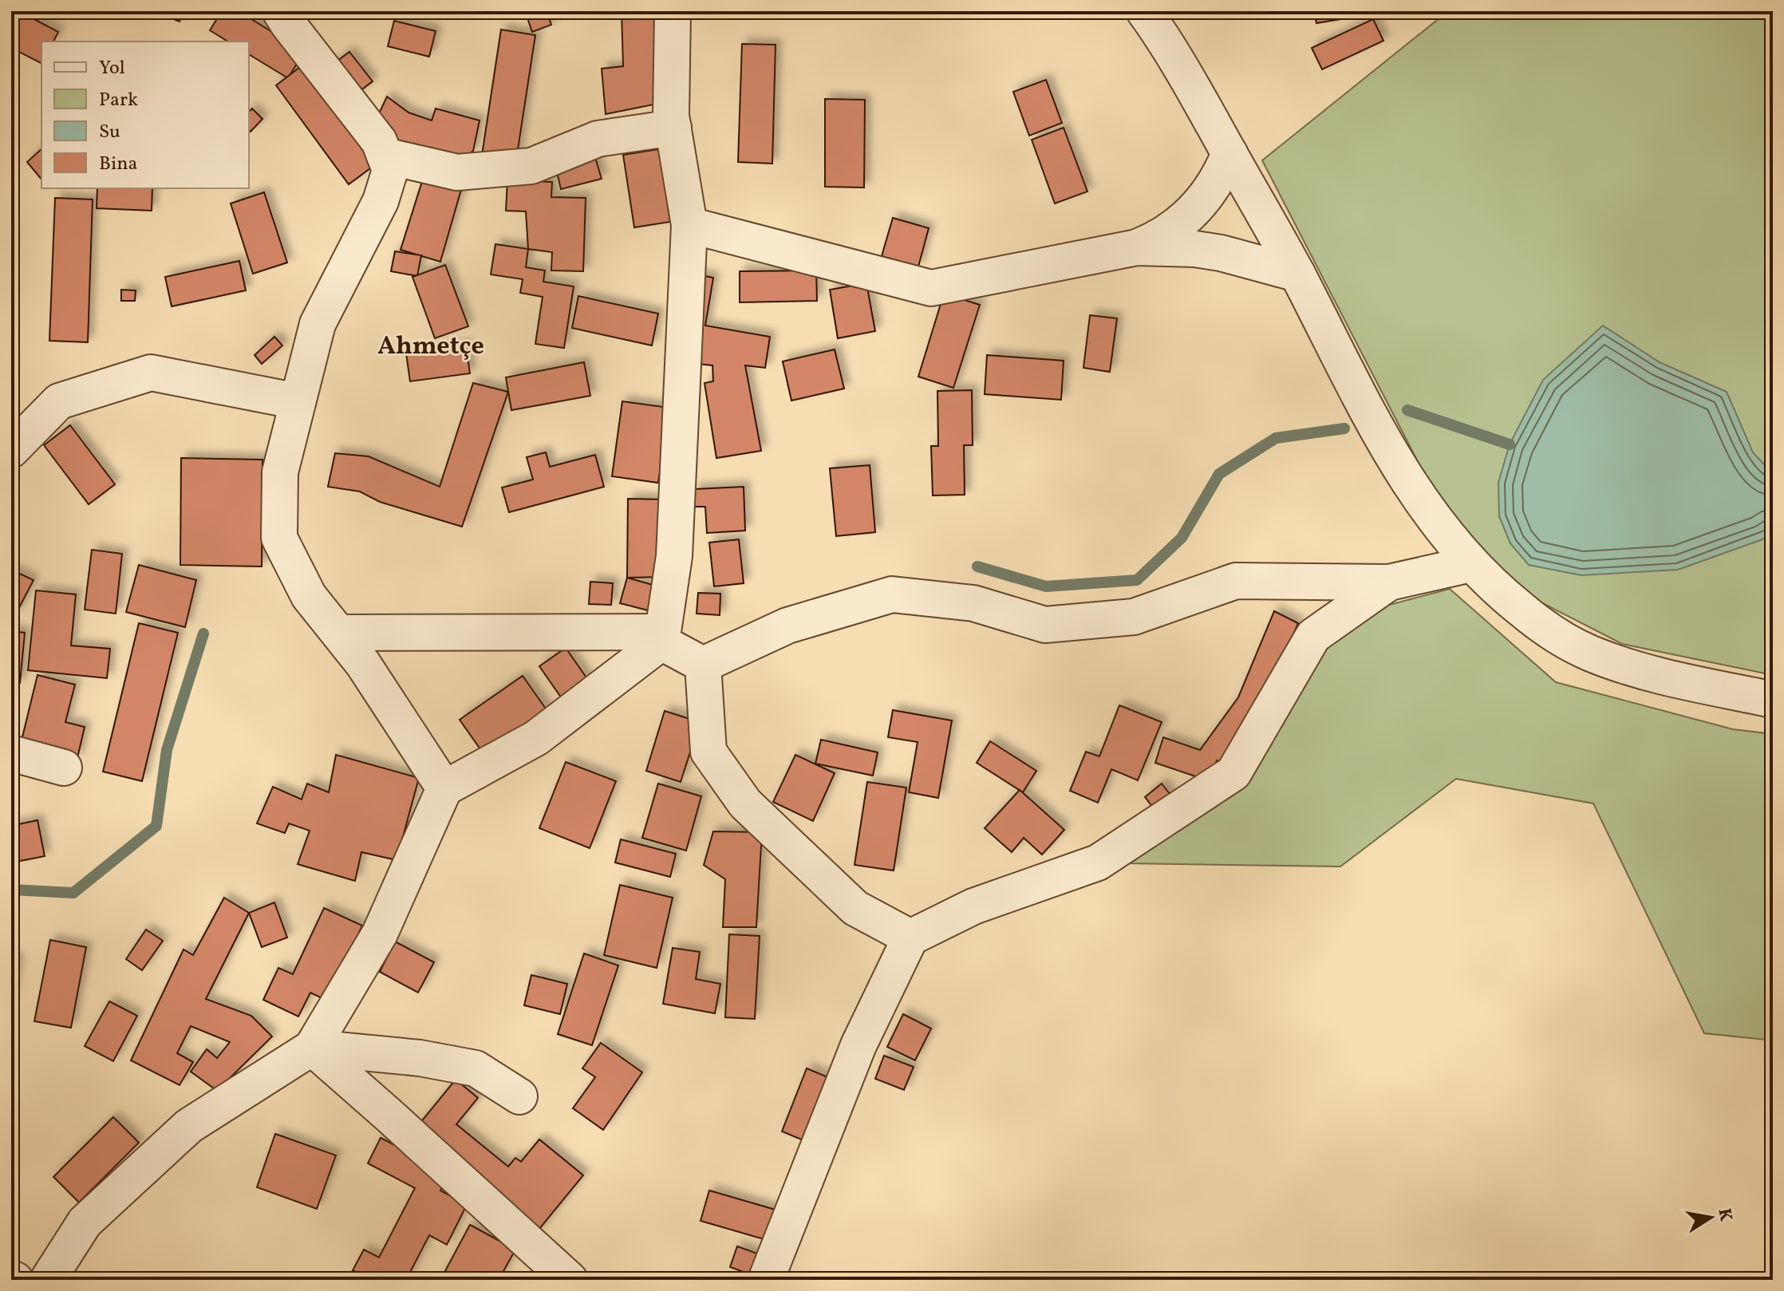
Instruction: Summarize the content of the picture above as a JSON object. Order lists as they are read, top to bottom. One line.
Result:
{"districts":["Ahmetçe"],"legend":["Yol","Park","Su","Bina"],"north":"right"}
